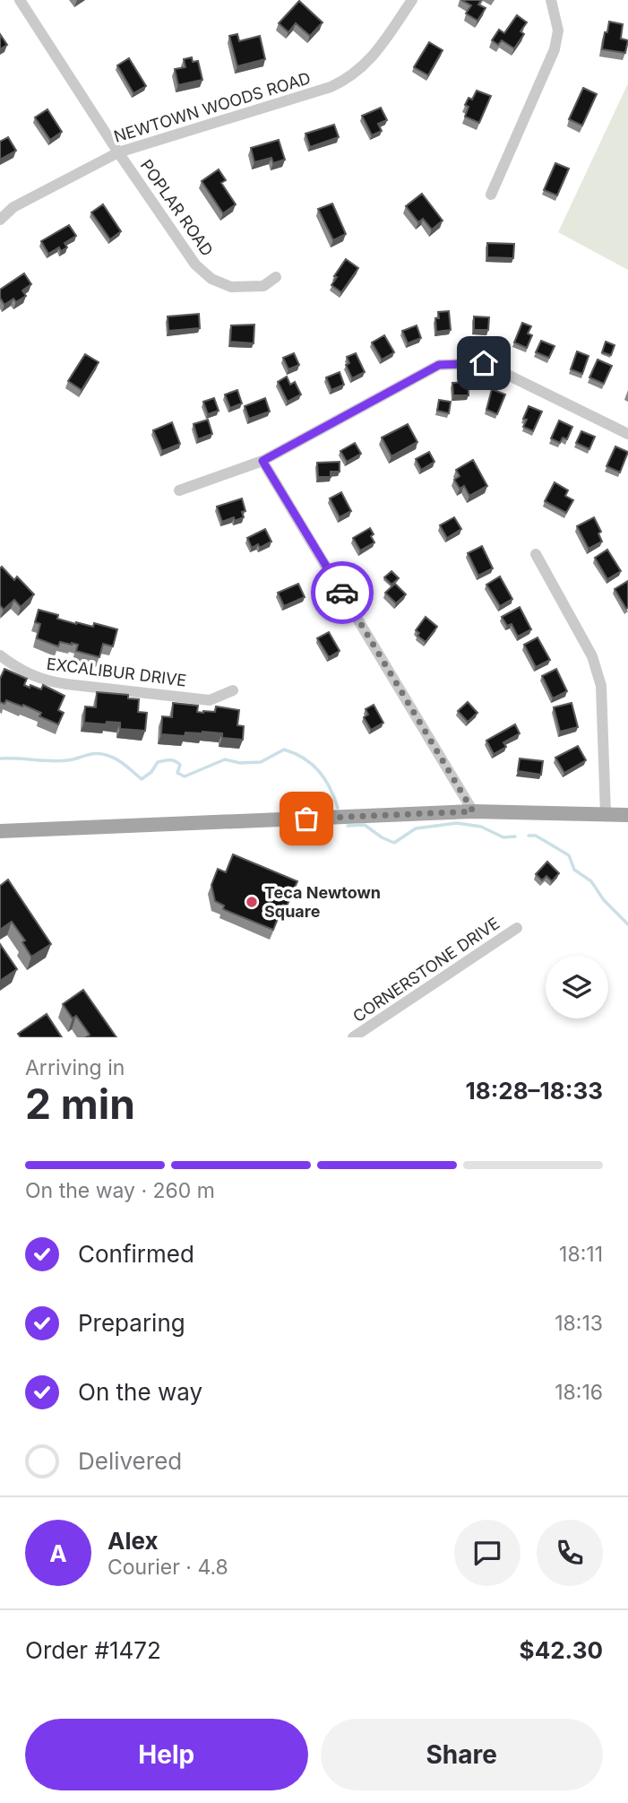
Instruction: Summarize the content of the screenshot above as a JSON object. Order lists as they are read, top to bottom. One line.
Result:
{"streets":{"street":["NEWTOWN WOODS ROAD","POPLAR ROAD","EXCALIBUR DRIVE","CORNERSTONE DRIVE"]},"crossings":[["NEWTOWN WOODS ROAD","POPLAR ROAD"]],"places":["Teca Newtown Square"],"page":{"heading":["2 min","Arriving in","18:28–18:33"],"panel":["Alex","Courier · 4.8","Order #1472","$42.30"],"bar":"On the way · 260 m","list":[["Confirmed","18:11"],["Preparing","18:13"],["On the way","18:16"],"Delivered"],"round":"A","buttons":["Help","Share"]}}
